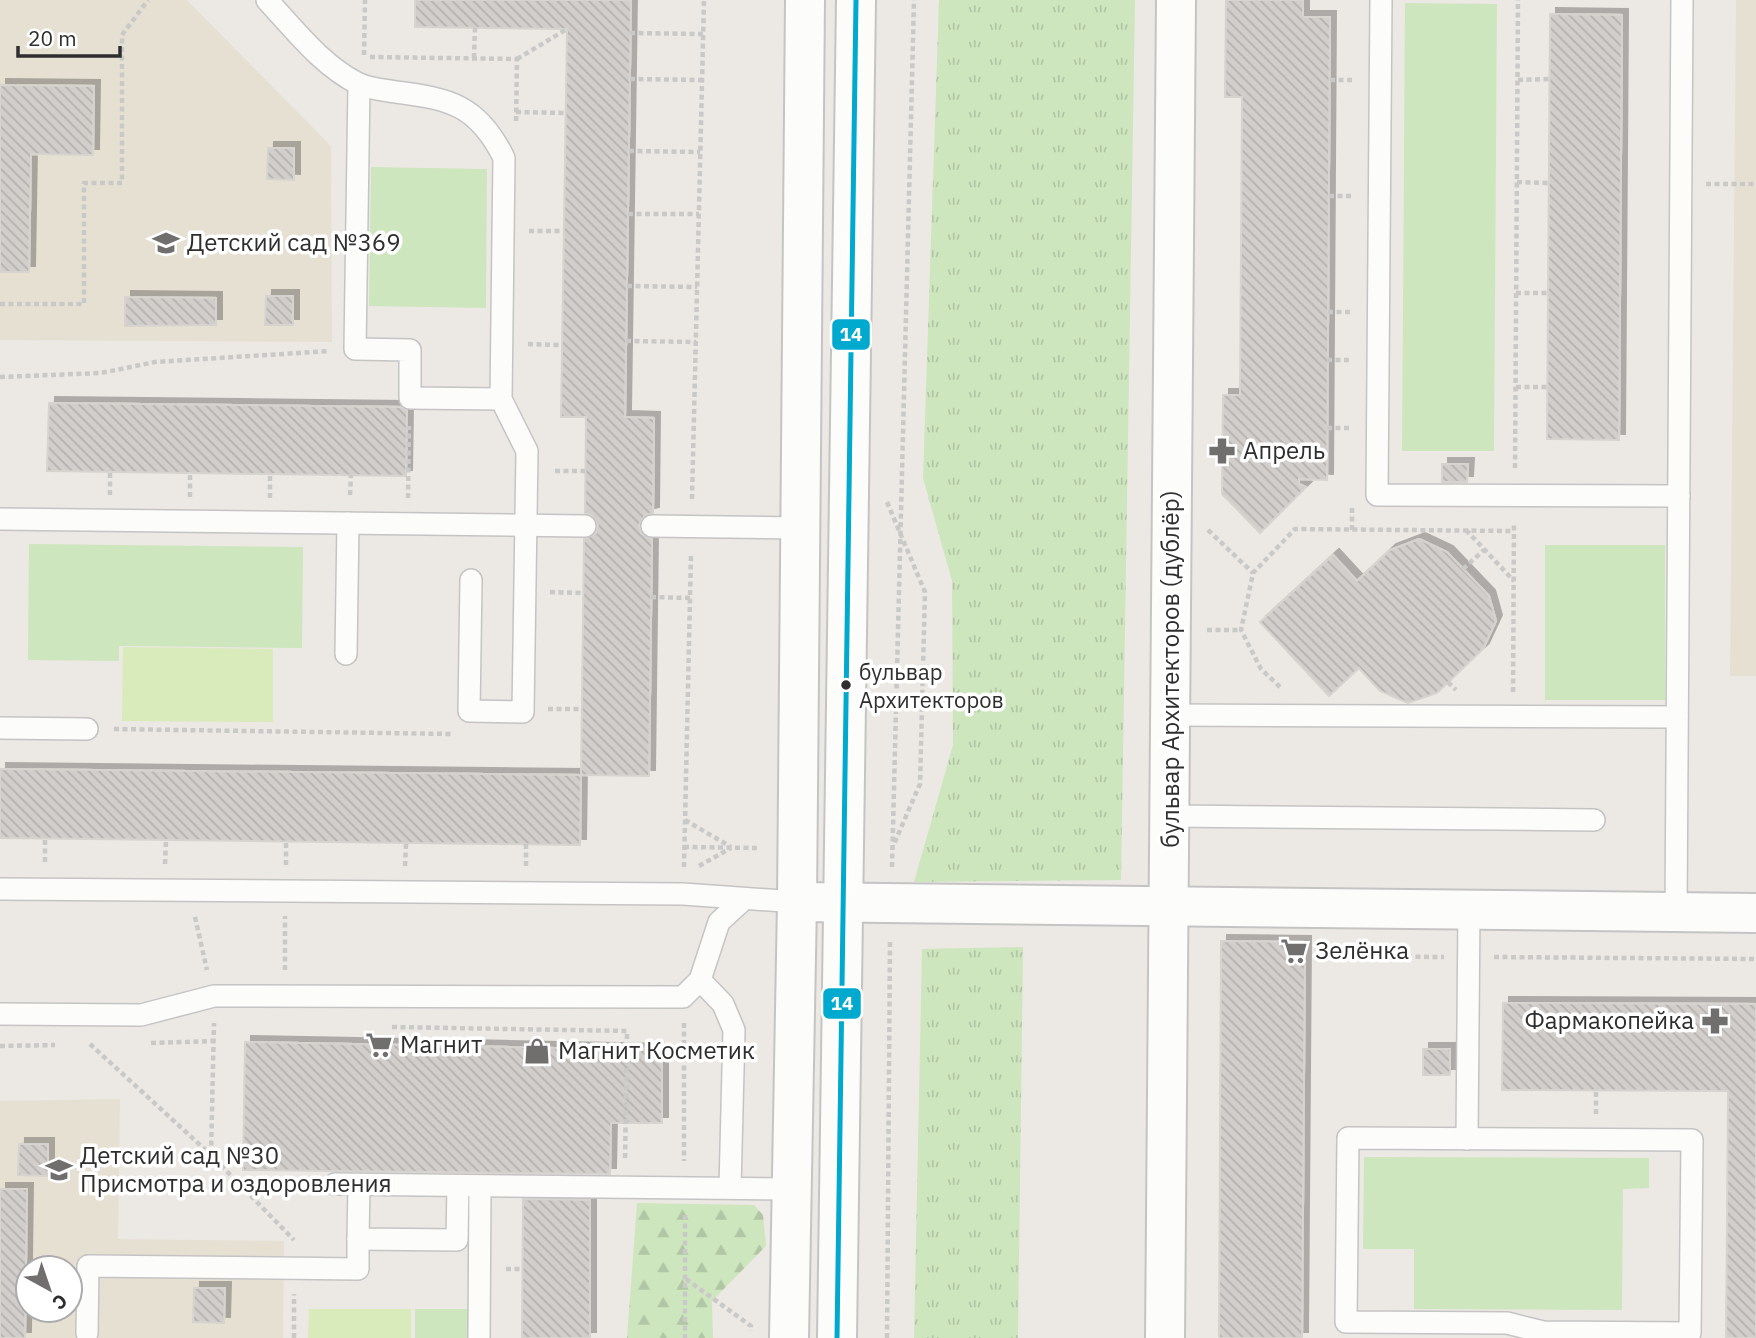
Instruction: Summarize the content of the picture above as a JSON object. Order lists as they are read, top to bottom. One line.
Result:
{"streets":{"main road":["бульвар Архитекторов (дублёр)"]},"places":{"school or university":["Детский сад №369","Детский сад №30 Присмотра и оздоровления"],"pharmacy":["Апрель","Фармакопейка"],"other":["бульвар Архитекторов"],"supermarket":["Зелёнка","Магнит"],"shop":["Магнит Косметик"]},"lines":["transit line 14"],"scale_bar":"20 m","north":"bottom right"}
